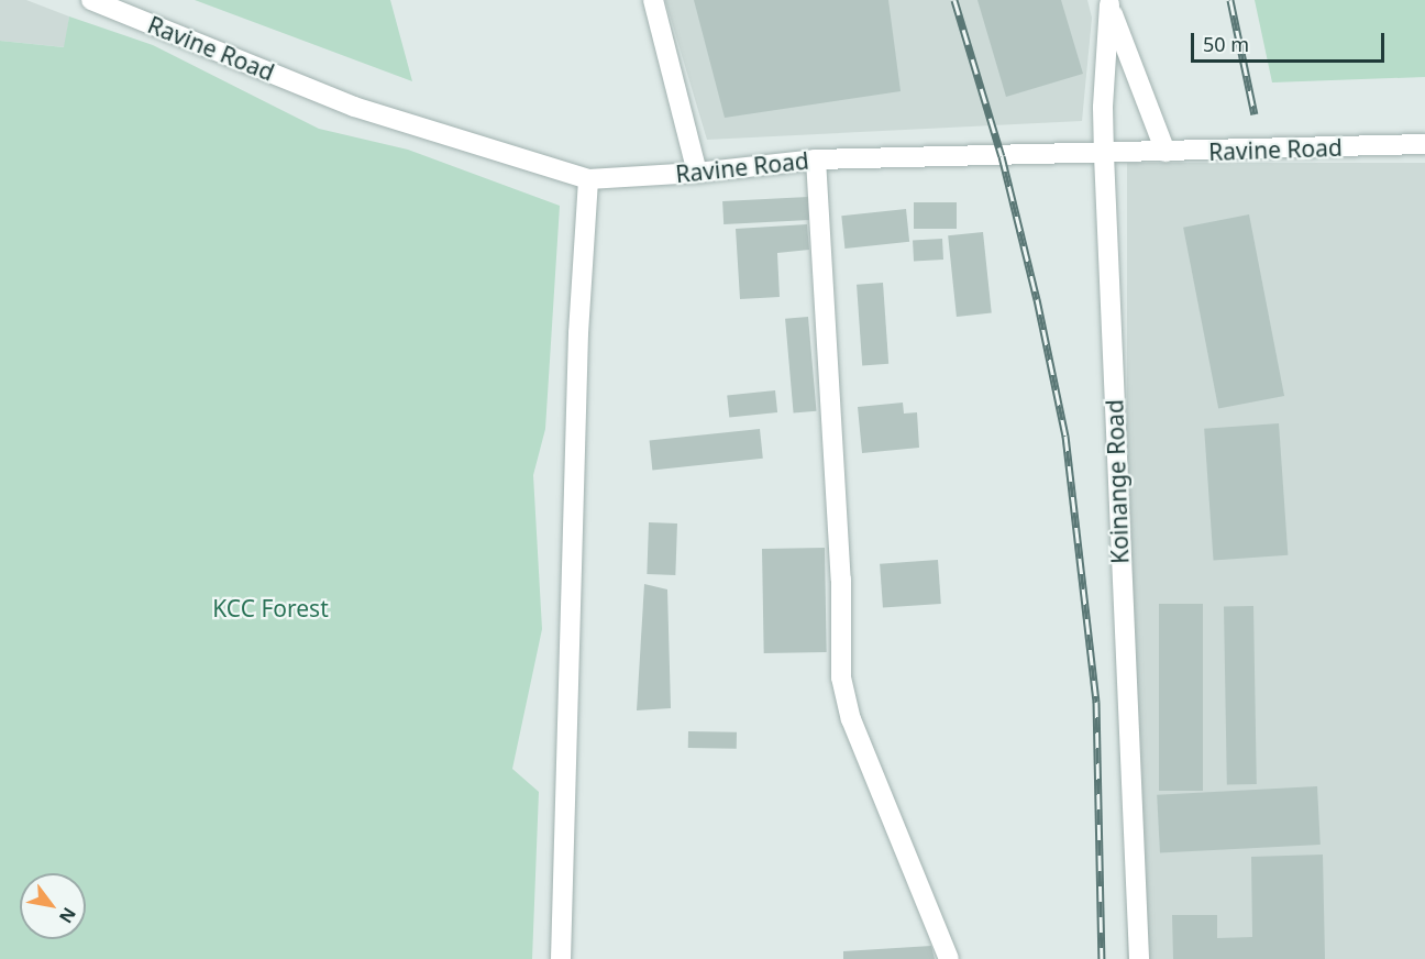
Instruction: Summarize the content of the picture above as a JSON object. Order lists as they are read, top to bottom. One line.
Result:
{"streets":{"street":["Ravine Road","Koinange Road"]},"crossings":[["Ravine Road","Koinange Road"]],"parks":["KCC Forest"],"scale_bar":"50 m","north":"bottom right"}
